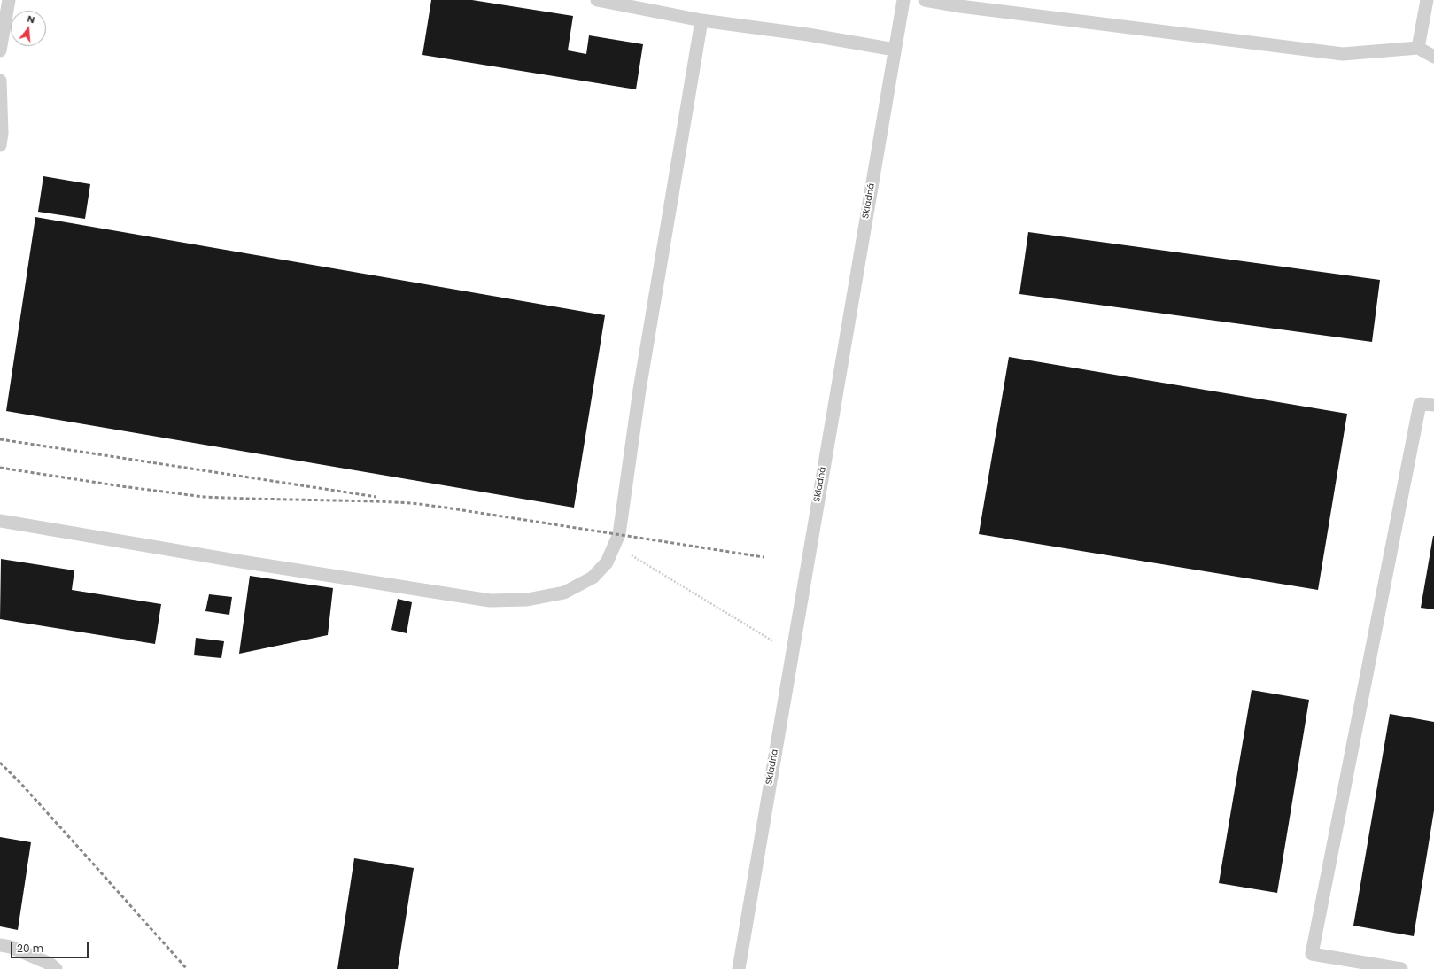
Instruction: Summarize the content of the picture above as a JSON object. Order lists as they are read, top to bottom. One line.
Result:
{"streets":{"lane":["Skladná"]},"scale_bar":"20 m","north":"top"}
